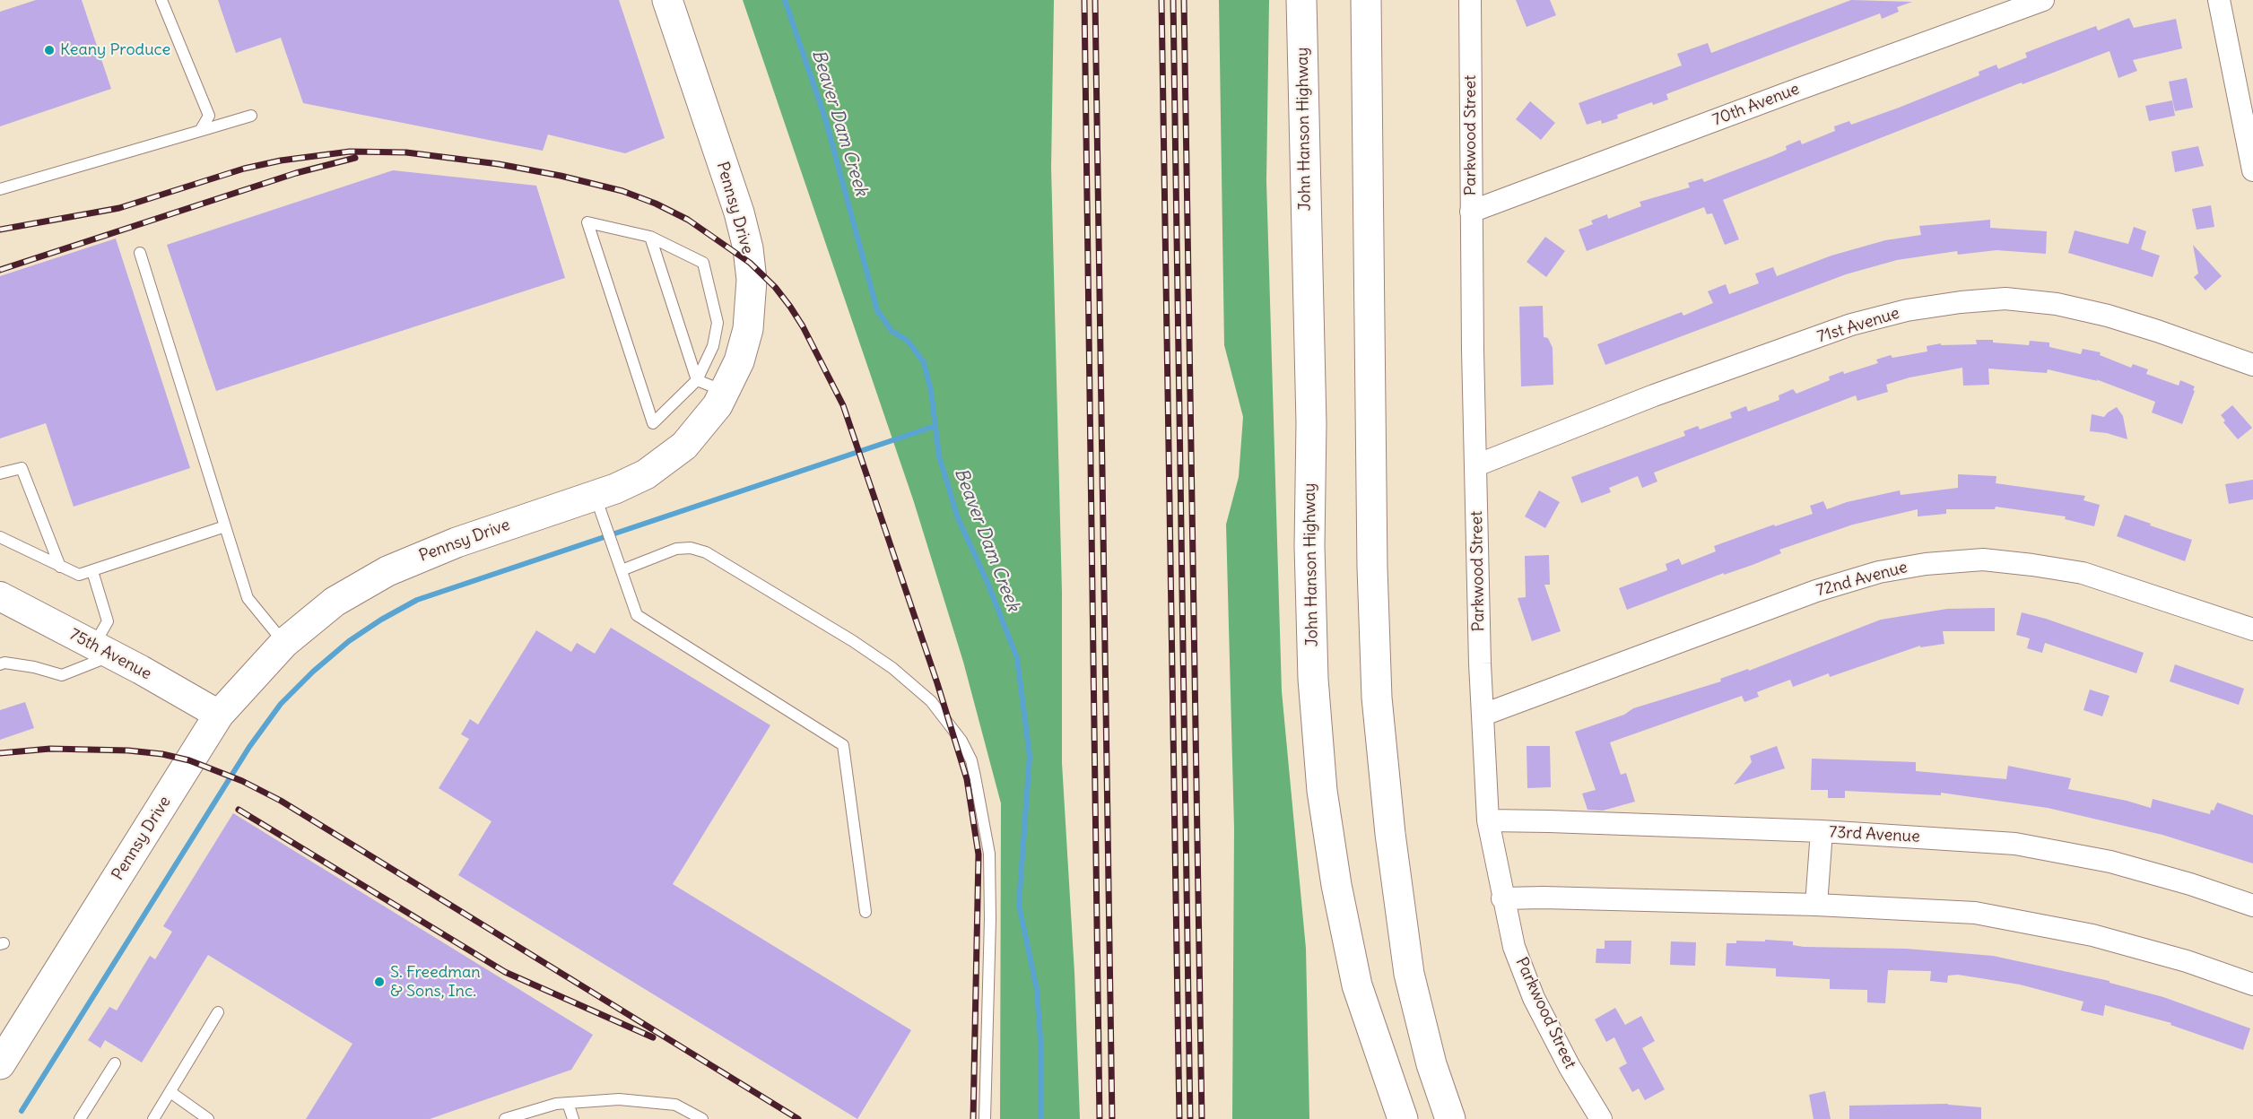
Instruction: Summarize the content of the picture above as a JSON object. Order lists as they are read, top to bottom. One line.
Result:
{"streets":{"main road":["John Hanson Highway","Pennsy Drive"],"street":["70th Avenue","Parkwood Street","71st Avenue","72nd Avenue","75th Avenue","73rd Avenue"]},"crossings":[["70th Avenue","Parkwood Street"],["Parkwood Street","71st Avenue"],["Parkwood Street","72nd Avenue"],["Parkwood Street","73rd Avenue"],["Pennsy Drive","75th Avenue"]],"water":["Beaver Dam Creek"],"places":["Keany Produce","S. Freedman & Sons, Inc."]}
